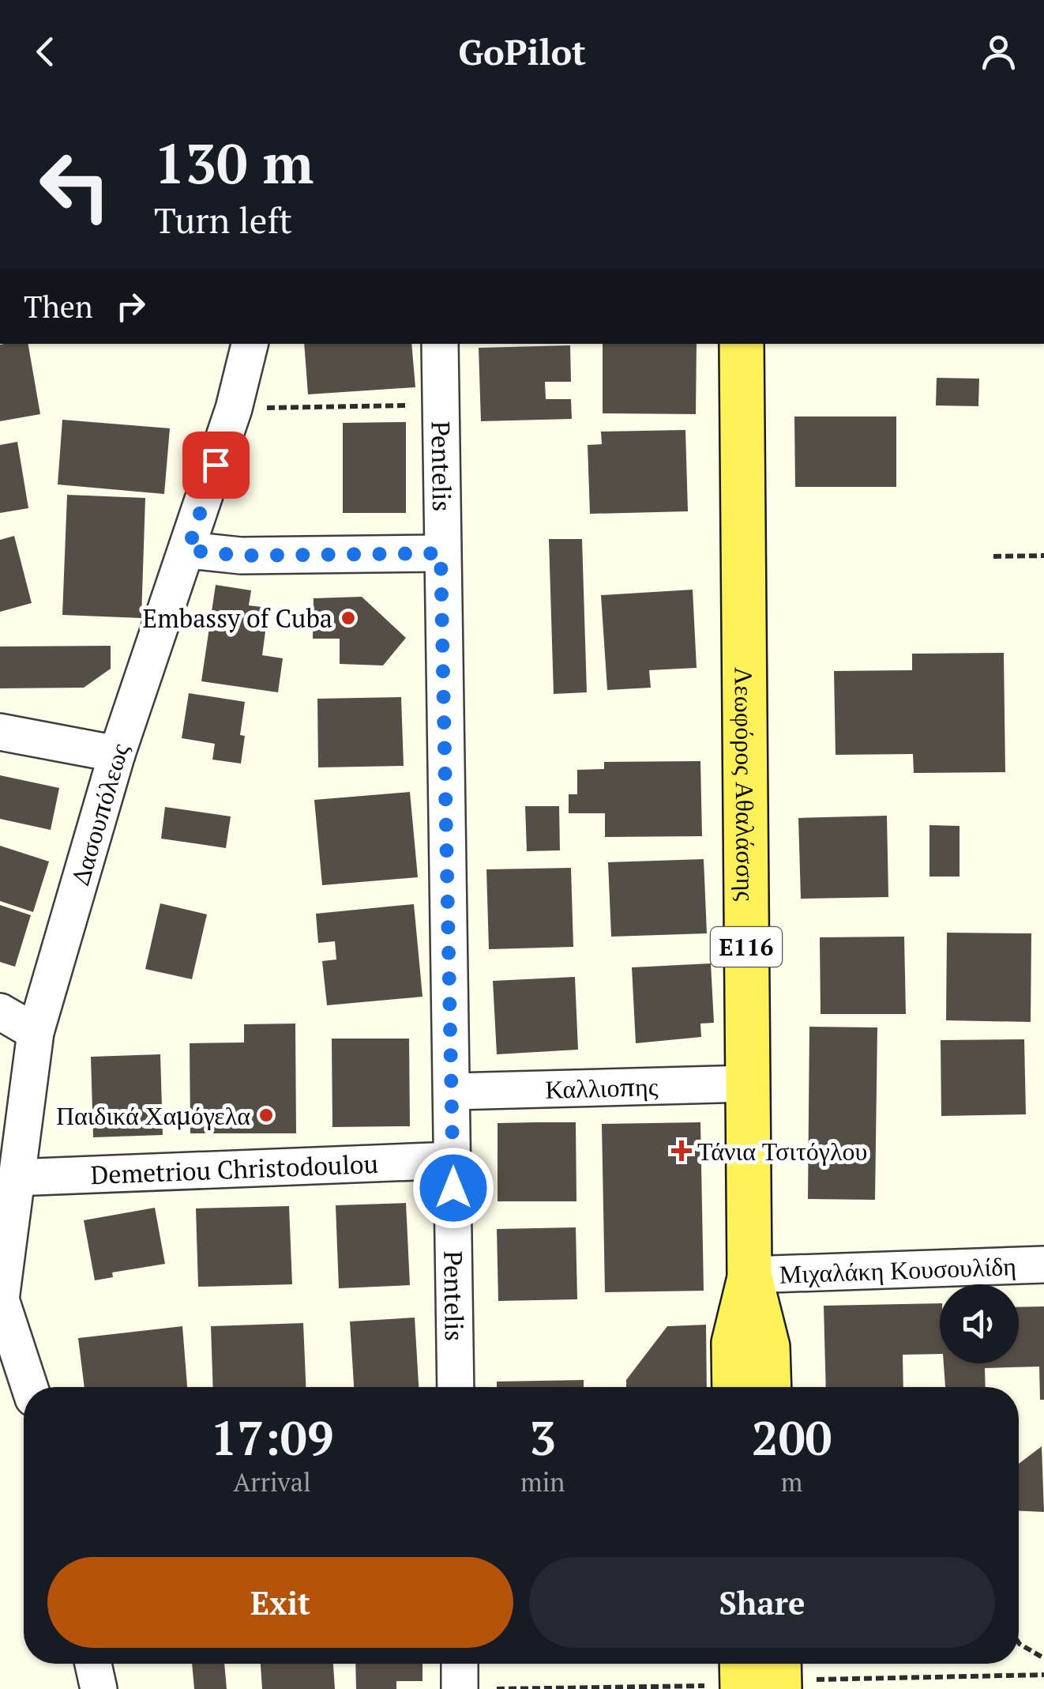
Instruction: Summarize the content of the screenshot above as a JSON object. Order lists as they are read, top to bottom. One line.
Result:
{"streets":{"main road":["Λεωφόρος Αθαλάσσης","E116"],"street":["Pentelis","Δασουπόλεως","Καλλιοπης","Demetriou Christodoulou","Μιχαλάκη Κουσουλίδη"]},"crossings":[["Pentelis","Καλλιοπης"],["Pentelis","Demetriou Christodoulou"],["Λεωφόρος Αθαλάσσης","Καλλιοπης"],["Λεωφόρος Αθαλάσσης","Μιχαλάκη Κουσουλίδη"],["Δασουπόλεως","Demetriou Christodoulou"]],"places":{"other":["Embassy of Cuba","Παιδικά Χαμόγελα"],"health":["Τάνια Τσιτόγλου"]},"page":{"header":"GoPilot","turn":["130 m","Turn left"],"then":"Then","eta":["17:09","Arrival","3","min","200","m"],"buttons":["Exit","Share"]}}
